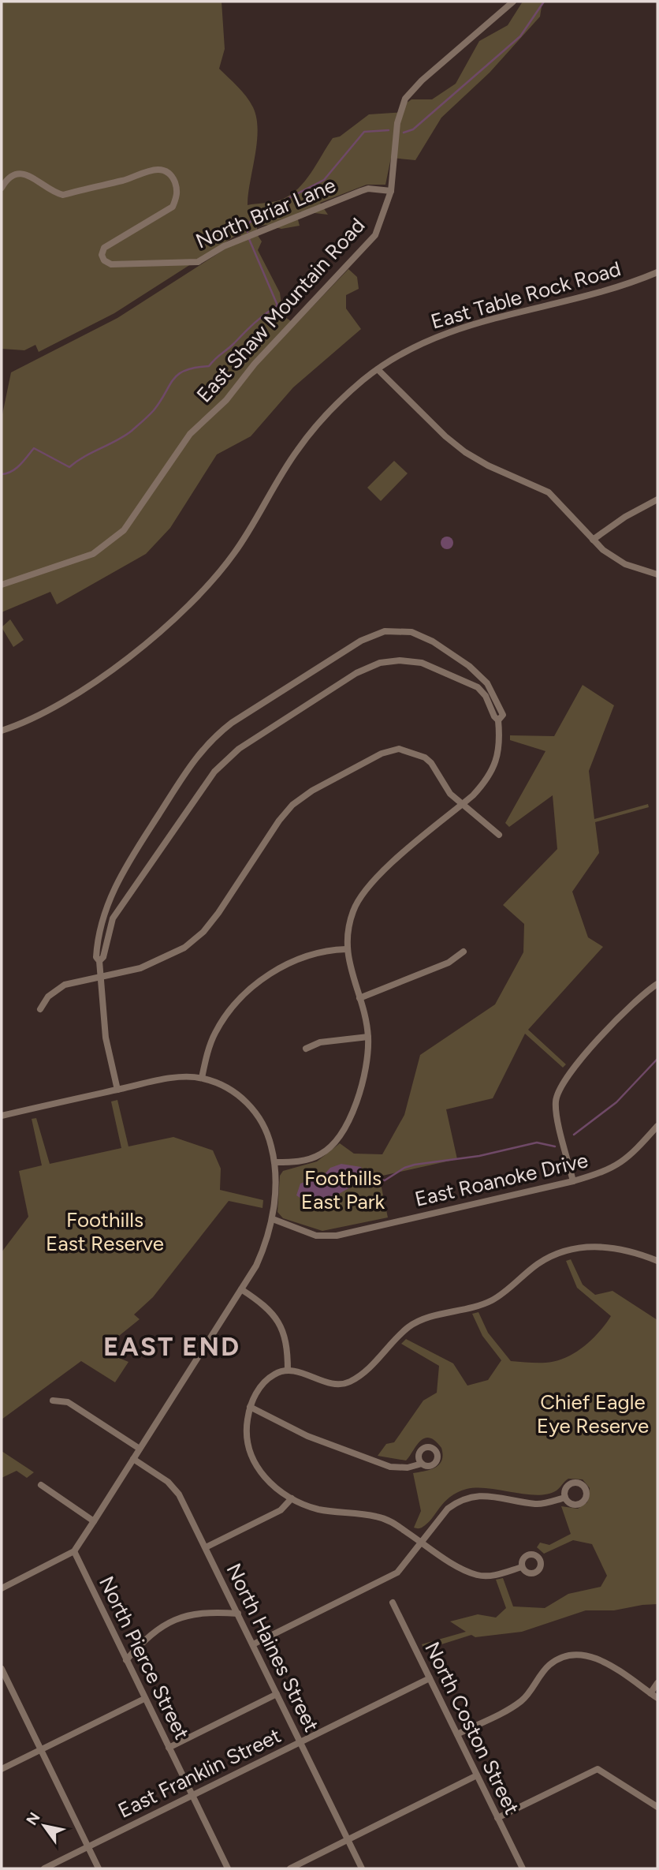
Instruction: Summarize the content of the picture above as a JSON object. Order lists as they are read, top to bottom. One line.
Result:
{"streets":{"street":["North Briar Lane","East Table Rock Road","East Shaw Mountain Road","East Roanoke Drive","North Haines Street","North Pierce Street","North Coston Street","East Franklin Street"]},"crossings":[["North Briar Lane","East Shaw Mountain Road"],["North Haines Street","East Franklin Street"],["North Pierce Street","East Franklin Street"],["North Coston Street","East Franklin Street"]],"districts":["EAST END"],"parks":["Foothills East Park","Foothills East Reserve","Chief Eagle Eye Reserve"],"north":"top left"}
